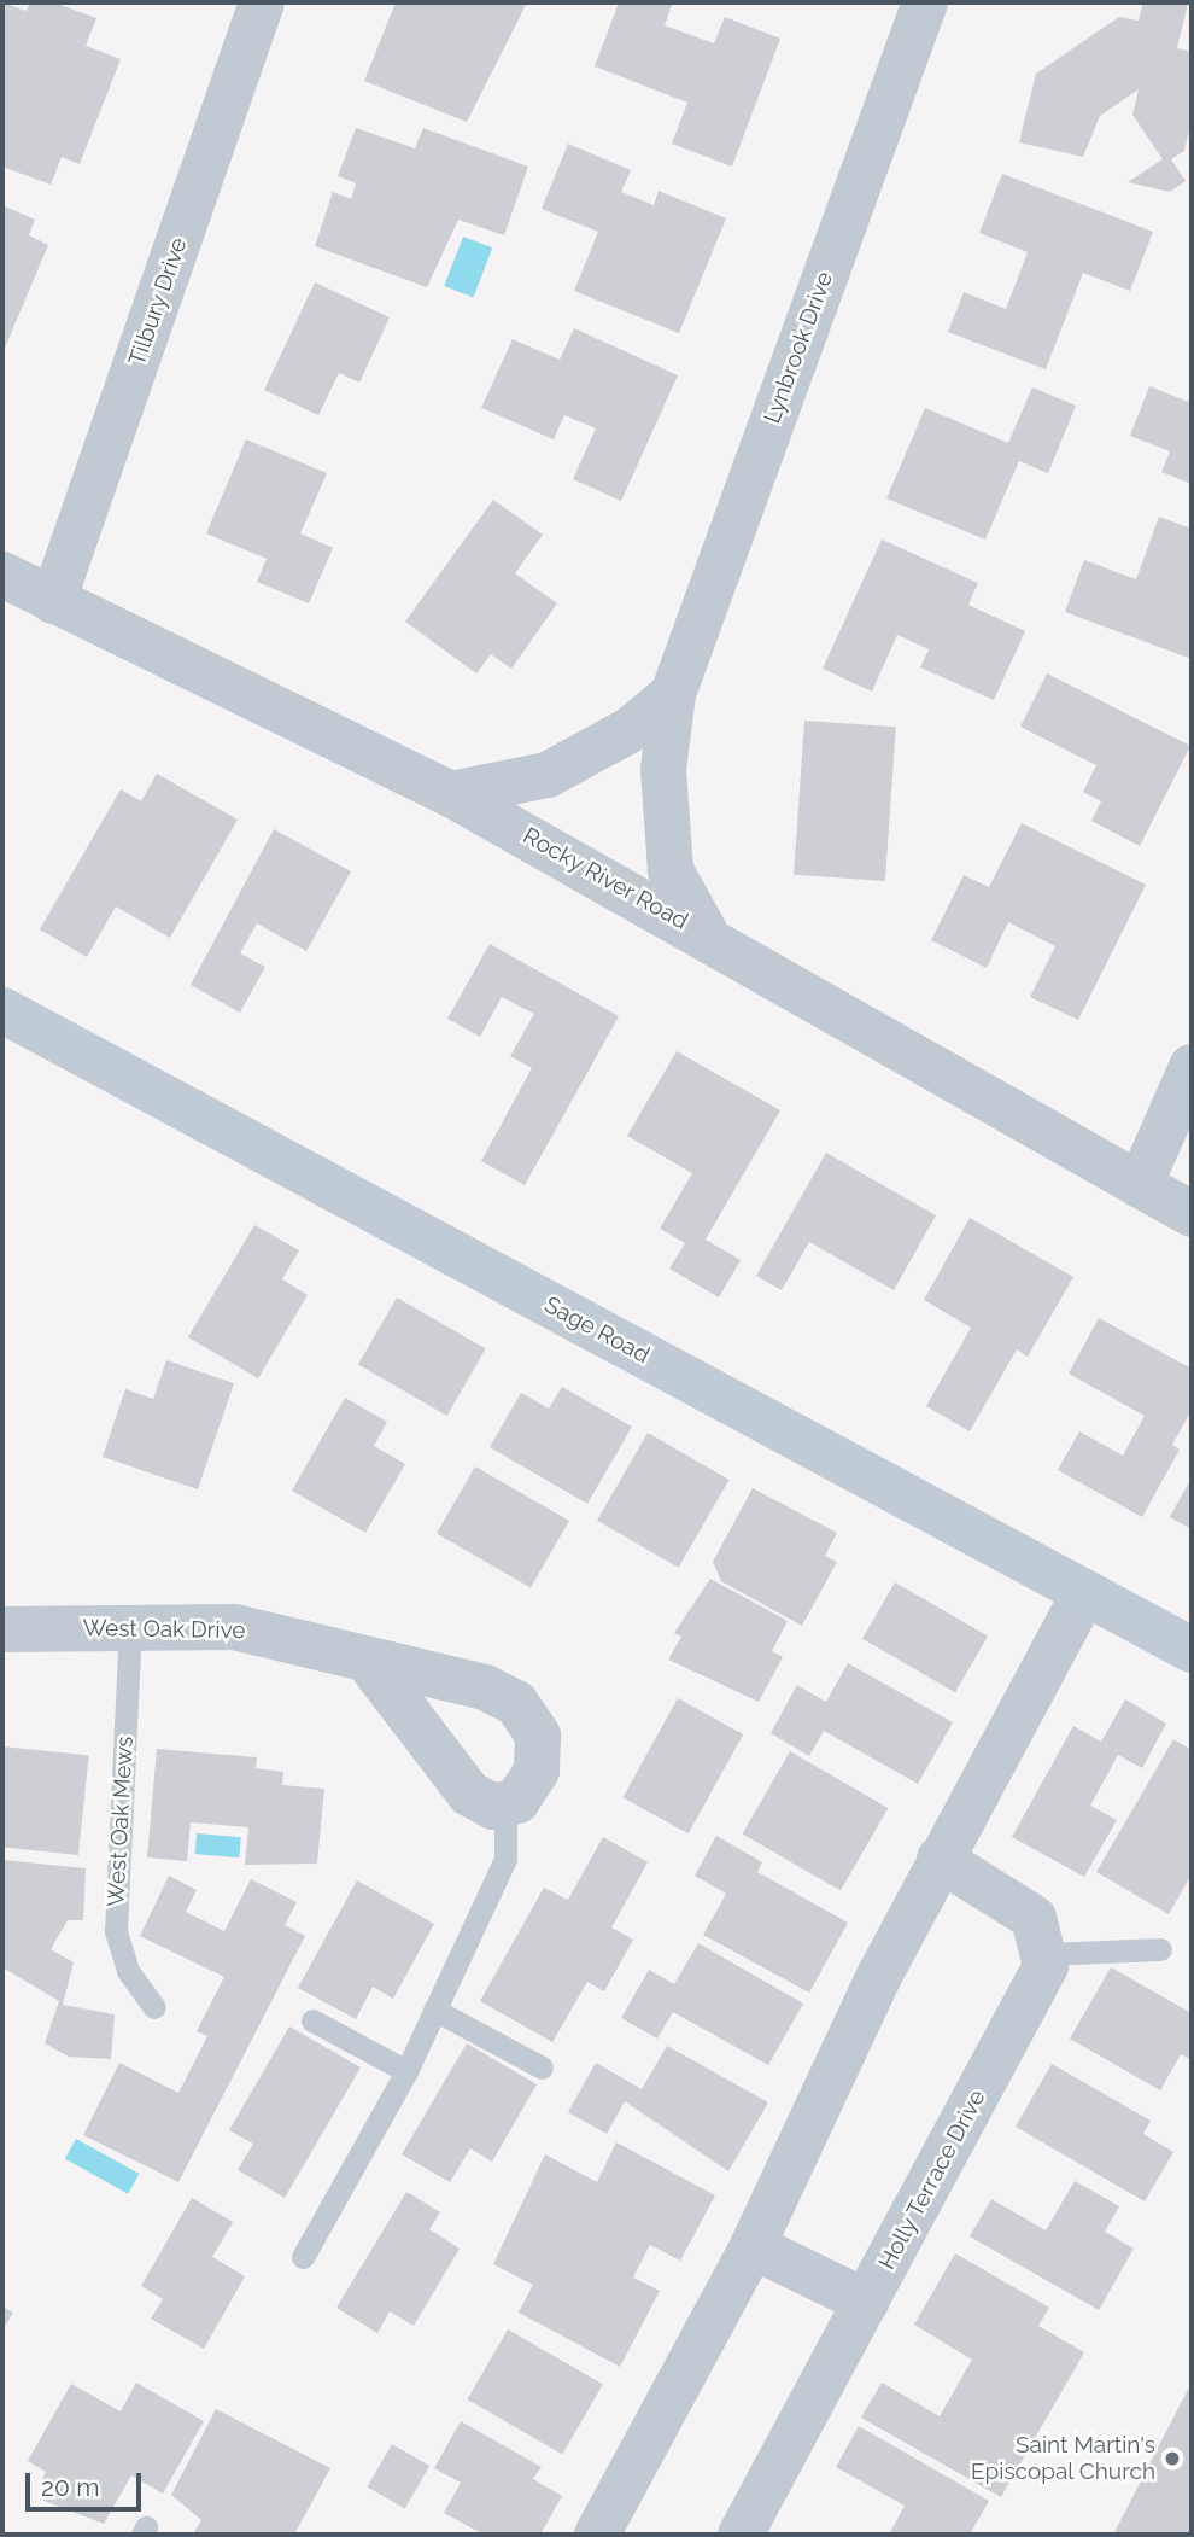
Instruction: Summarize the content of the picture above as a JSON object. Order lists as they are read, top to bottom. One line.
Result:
{"streets":{"street":["Tilbury Drive","Lynbrook Drive","Rocky River Road","Sage Road","West Oak Drive","Holly Terrace Drive"],"lane":["West Oak Mews"]},"crossings":[["Tilbury Drive","Rocky River Road"],["Lynbrook Drive","Rocky River Road"],["West Oak Drive","West Oak Mews"]],"places":["Saint Martin's Episcopal Church"],"scale_bar":"20 m"}
